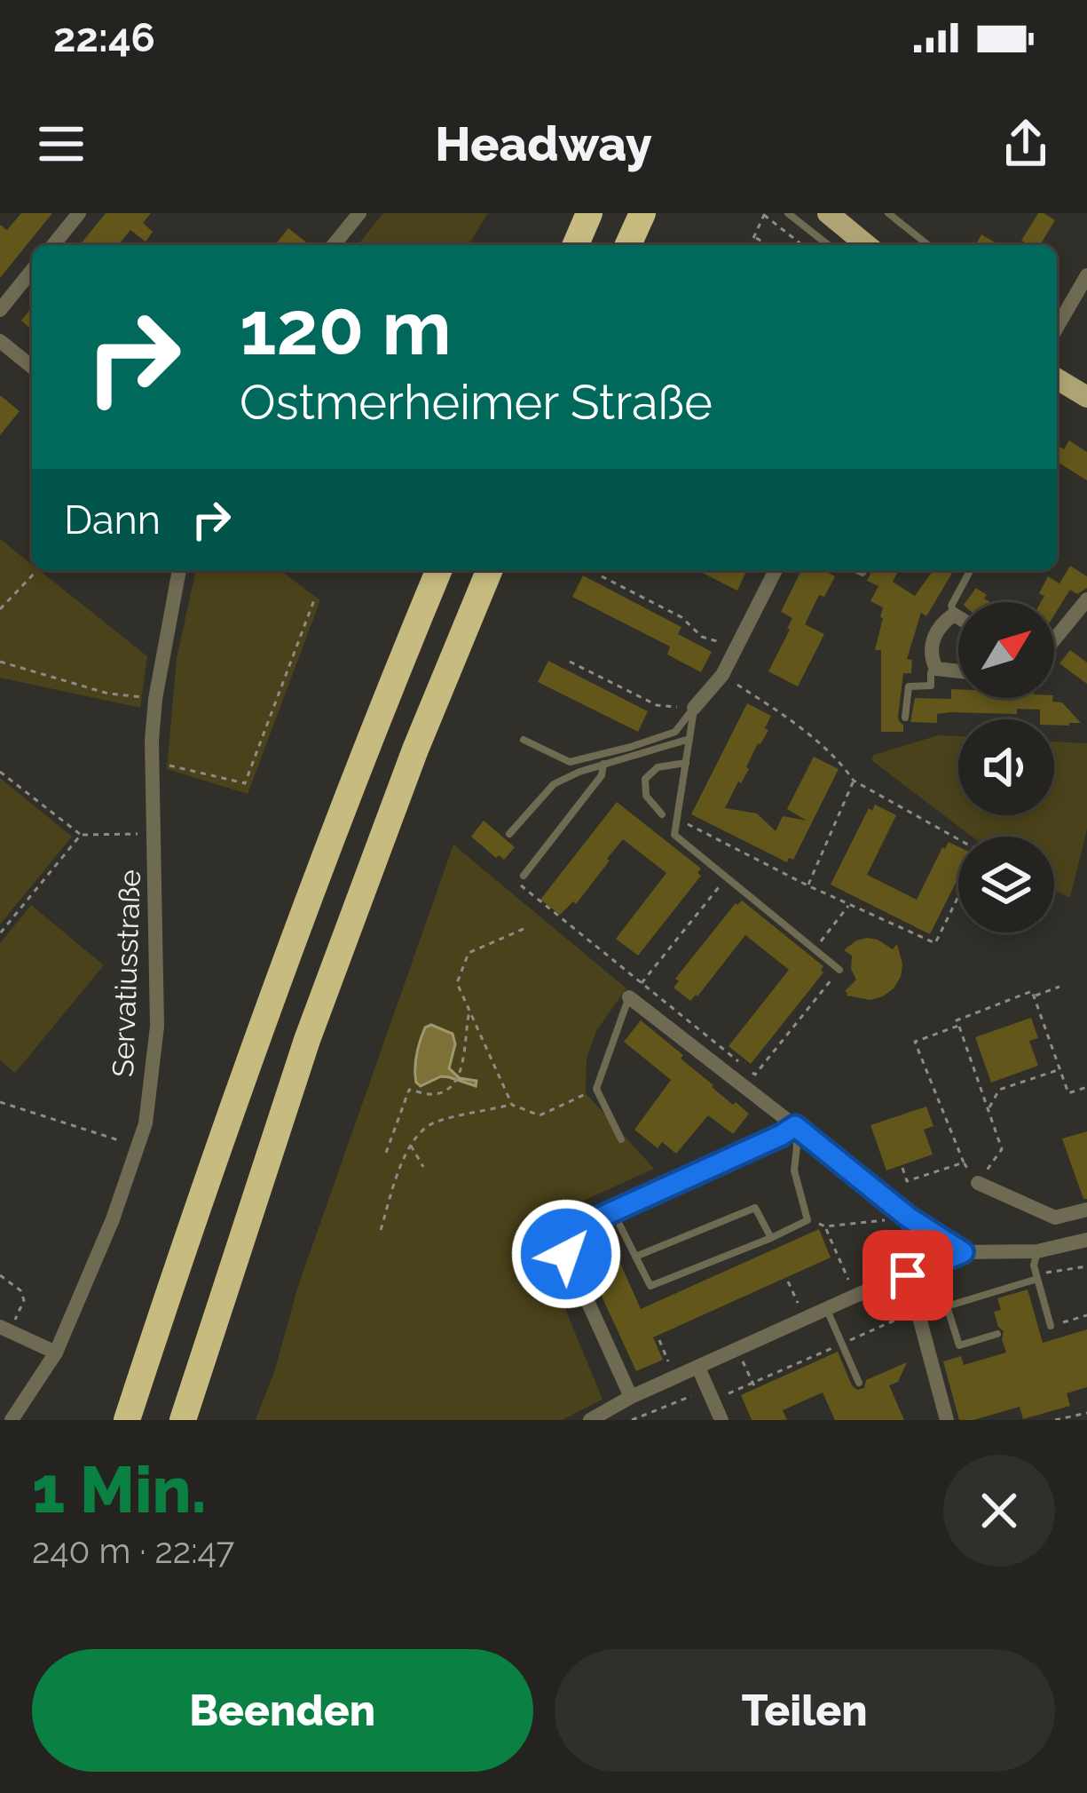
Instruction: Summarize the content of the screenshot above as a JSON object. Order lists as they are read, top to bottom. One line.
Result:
{"streets":{"street":["Servatiusstraße"]},"north":"top right","page":{"status":"22:46","header":"Headway","turn":["120 m","Ostmerheimer Straße"],"then":"Dann","heading":["1 Min.","240 m · 22:47"],"buttons":["Beenden","Teilen"]}}
